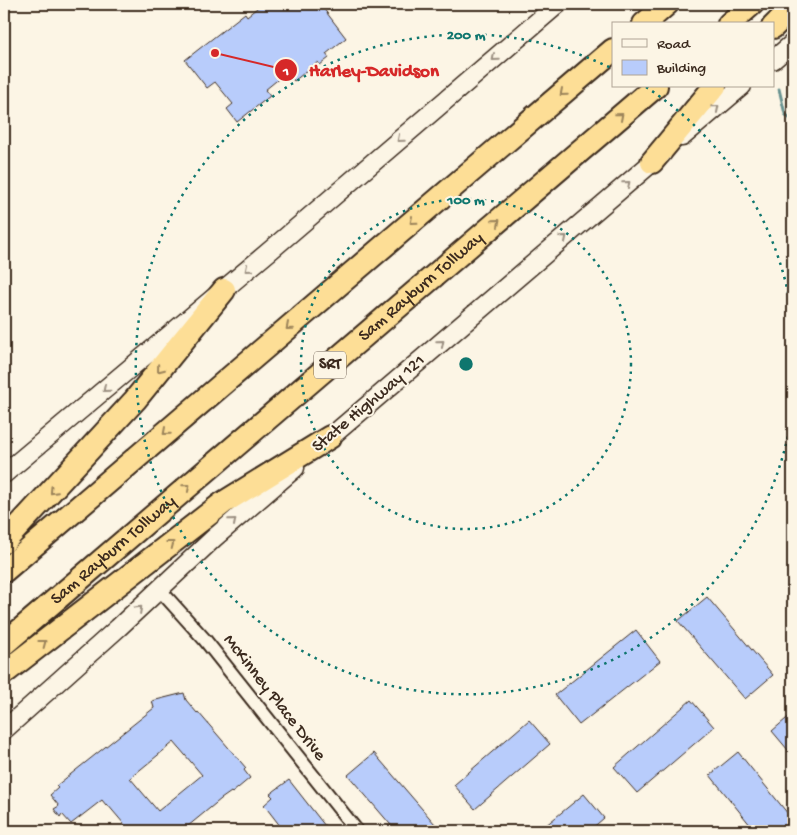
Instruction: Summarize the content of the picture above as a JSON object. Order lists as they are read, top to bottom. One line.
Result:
{"streets":{"highway":["Sam Rayburn Tollway","SRT"],"main road":["State Highway 121"],"street":["McKinney Place Drive"]},"crossings":[["State Highway 121","McKinney Place Drive"]],"one_way":["State Highway 121"],"places":["Harley-Davidson"],"legend":["Road","Building"],"rings":["200 m","100 m"]}
